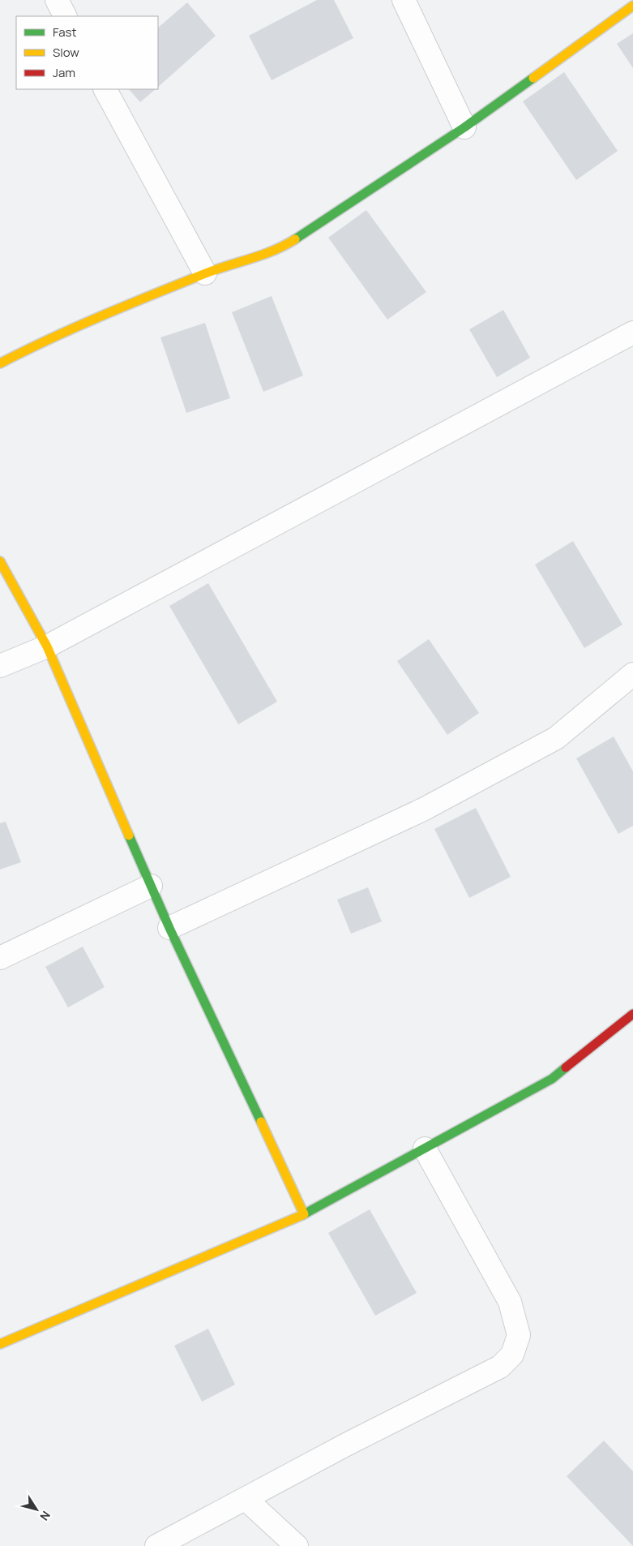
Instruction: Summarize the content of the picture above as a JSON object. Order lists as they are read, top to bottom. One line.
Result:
{"legend":["Fast","Slow","Jam"],"north":"bottom right"}
